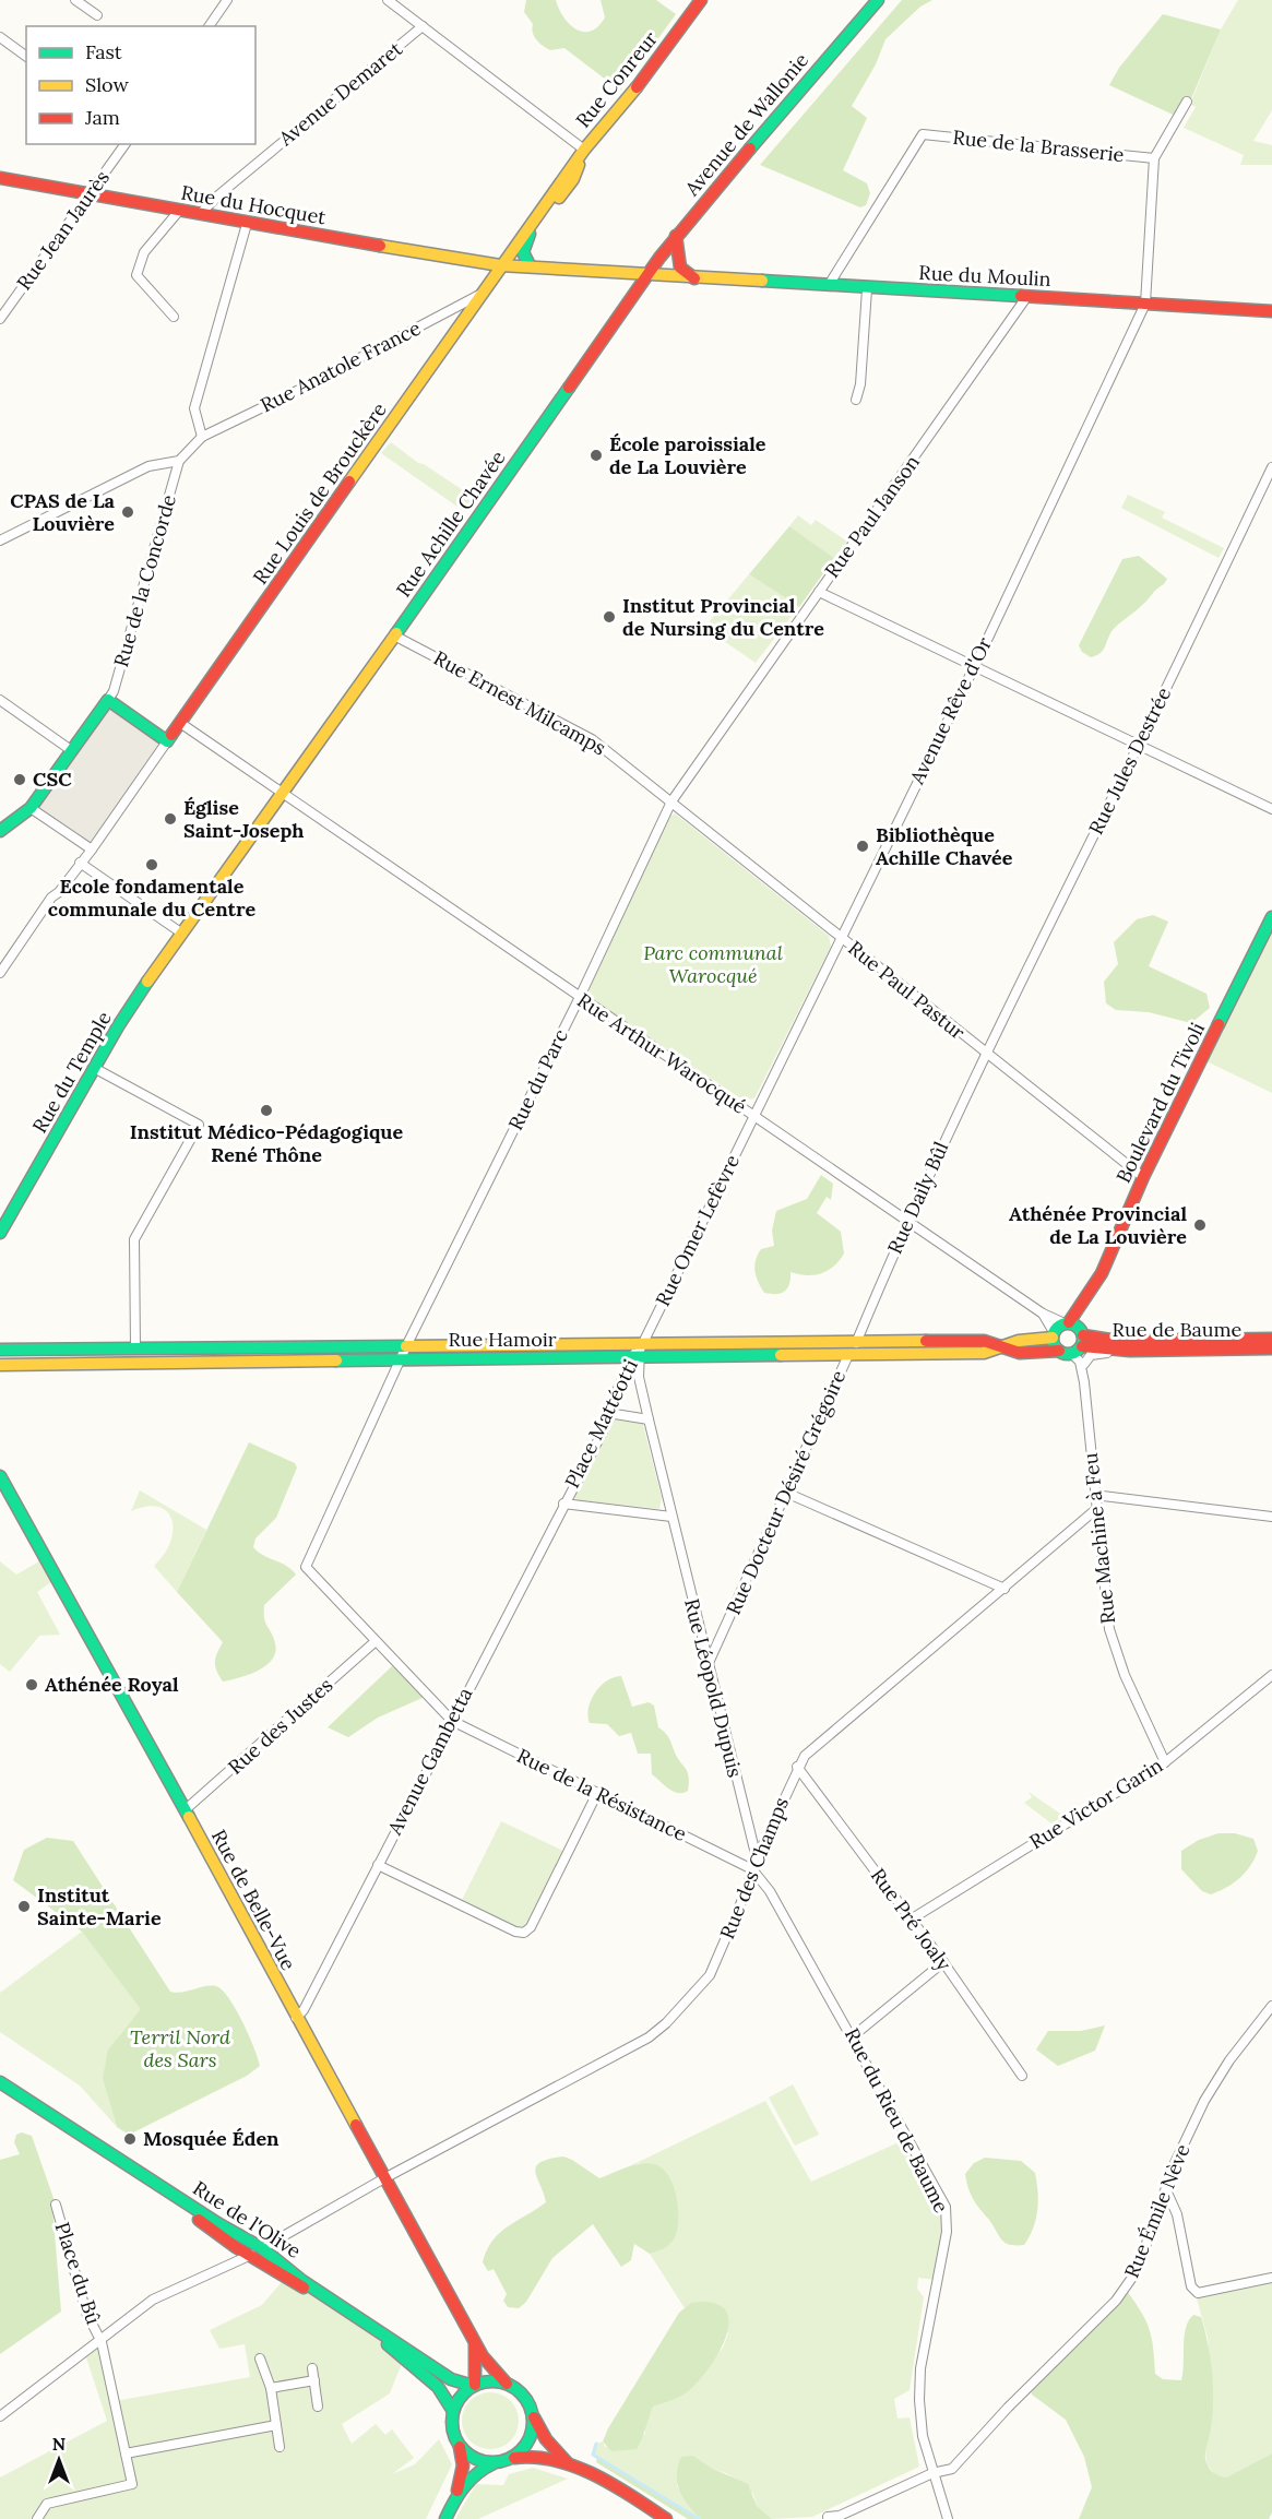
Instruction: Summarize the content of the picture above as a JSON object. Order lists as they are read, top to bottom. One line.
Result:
{"streets":{"street":["Rue Conreur","Avenue Demaret","Avenue de Wallonie","Rue de la Brasserie","Rue du Hocquet","Rue Jean Jaurès","Rue du Moulin","Rue Anatole France","Rue Louis de Brouckère","Rue Paul Janson","Rue Achille Chavée","Rue de la Concorde","Rue Ernest Milcamps","Avenue Rêve d'Or","Rue Jules Destrée","Rue Paul Pastur","Rue Arthur Warocqué","Rue du Temple","Rue du Parc","Boulevard du Tivoli","Rue Daily Bûl","Rue Omer Lefèvre","Rue de Baume","Rue Hamoir","Place Mattéotti","Rue Docteur Désiré Grégoire","Rue Machine à Feu","Rue Léopold Dupuis","Rue des Justes","Avenue Gambetta","Rue de la Résistance","Rue Victor Garin","Rue des Champs","Rue de Belle-Vue","Rue Pré Joaly","Rue du Rieu de Baume","Rue Émile Nève","Rue de l'Olive","Place du Bû"]},"crossings":[["Rue Conreur","Rue du Hocquet"],["Rue Conreur","Rue du Moulin"],["Rue Conreur","Rue Louis de Brouckère"],["Avenue Demaret","Rue du Hocquet"],["Avenue de Wallonie","Rue du Moulin"],["Avenue de Wallonie","Rue Achille Chavée"],["Rue de la Brasserie","Rue du Moulin"],["Rue du Hocquet","Rue Jean Jaurès"],["Rue du Hocquet","Rue du Moulin"],["Rue du Hocquet","Rue Louis de Brouckère"],["Rue du Moulin","Rue Louis de Brouckère"],["Rue du Moulin","Rue Paul Janson"],["Rue du Moulin","Rue Achille Chavée"],["Rue du Moulin","Avenue Rêve d'Or"],["Rue Anatole France","Rue Louis de Brouckère"],["Rue Louis de Brouckère","Rue Arthur Warocqué"],["Rue Paul Janson","Rue Ernest Milcamps"],["Rue Paul Janson","Rue Paul Pastur"],["Rue Paul Janson","Rue du Parc"],["Rue Achille Chavée","Rue Ernest Milcamps"],["Rue Achille Chavée","Rue Arthur Warocqué"],["Rue Achille Chavée","Rue du Temple"],["Rue Ernest Milcamps","Rue Paul Pastur"],["Rue Ernest Milcamps","Rue du Parc"],["Avenue Rêve d'Or","Rue Paul Pastur"],["Avenue Rêve d'Or","Rue Arthur Warocqué"],["Avenue Rêve d'Or","Rue Omer Lefèvre"],["Rue Jules Destrée","Rue Paul Pastur"],["Rue Jules Destrée","Rue Daily Bûl"],["Rue Paul Pastur","Rue du Parc"],["Rue Paul Pastur","Boulevard du Tivoli"],["Rue Paul Pastur","Rue Daily Bûl"],["Rue Arthur Warocqué","Rue du Temple"],["Rue Arthur Warocqué","Rue du Parc"],["Rue Arthur Warocqué","Boulevard du Tivoli"],["Rue Arthur Warocqué","Rue Daily Bûl"],["Rue Arthur Warocqué","Rue Omer Lefèvre"],["Rue Arthur Warocqué","Rue de Baume"],["Rue Arthur Warocqué","Rue Hamoir"],["Rue Arthur Warocqué","Rue Machine à Feu"],["Rue du Parc","Rue Hamoir"],["Rue du Parc","Rue des Justes"],["Rue du Parc","Rue de la Résistance"],["Boulevard du Tivoli","Rue de Baume"],["Boulevard du Tivoli","Rue Hamoir"],["Boulevard du Tivoli","Rue Machine à Feu"],["Rue Daily Bûl","Rue Hamoir"],["Rue Omer Lefèvre","Rue Hamoir"],["Rue Omer Lefèvre","Place Mattéotti"],["Rue de Baume","Rue Hamoir"],["Rue de Baume","Rue Machine à Feu"],["Rue Hamoir","Place Mattéotti"],["Rue Hamoir","Rue Docteur Désiré Grégoire"],["Rue Hamoir","Rue Machine à Feu"],["Place Mattéotti","Rue Léopold Dupuis"],["Place Mattéotti","Avenue Gambetta"],["Rue Docteur Désiré Grégoire","Rue Léopold Dupuis"],["Rue Machine à Feu","Rue Victor Garin"],["Rue Machine à Feu","Rue des Champs"],["Rue Léopold Dupuis","Rue des Champs"],["Rue des Justes","Rue de la Résistance"],["Rue des Justes","Rue de Belle-Vue"],["Avenue Gambetta","Rue de la Résistance"],["Avenue Gambetta","Rue de Belle-Vue"],["Rue de la Résistance","Rue des Champs"],["Rue de la Résistance","Rue du Rieu de Baume"],["Rue Victor Garin","Rue Pré Joaly"],["Rue des Champs","Rue de Belle-Vue"],["Rue des Champs","Rue Pré Joaly"],["Rue des Champs","Rue du Rieu de Baume"],["Rue des Champs","Rue de l'Olive"],["Rue de Belle-Vue","Rue de l'Olive"],["Rue du Rieu de Baume","Rue Émile Nève"]],"parks":["Parc communal Warocqué","Terril Nord des Sars"],"places":["École paroissiale de La Louvière","CPAS de La Louvière","Institut Provincial de Nursing du Centre","CSC","Église Saint-Joseph","Bibliothèque Achille Chavée","Ecole fondamentale communale du Centre","Institut Médico-Pédagogique René Thône","Athénée Provincial de La Louvière","Athénée Royal","Institut Sainte-Marie","Mosquée Éden"],"legend":["Fast","Slow","Jam"],"north":"top"}
